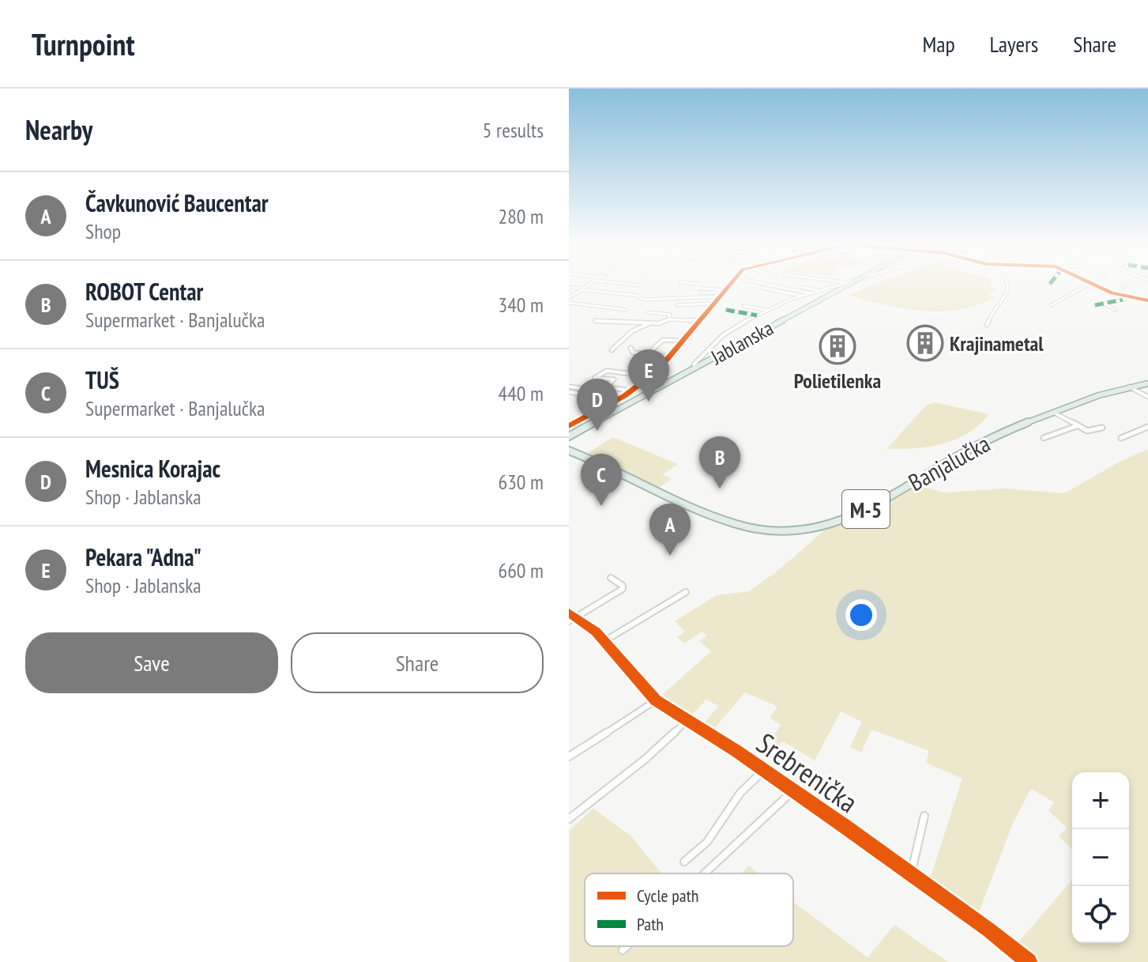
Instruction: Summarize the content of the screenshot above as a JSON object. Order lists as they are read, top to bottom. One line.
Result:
{"streets":{"main road":["Jablanska","Banjalučka","M-5"],"street":["Srebrenička"]},"places":{"building":["Krajinametal","Polietilenka"]},"legend":["Cycle path","Path"],"page":{"header":"Turnpoint","nav":["Map","Layers","Share"],"heading":["Nearby","5 results"],"list":[{"mark":"A","name":"Čavkunović Baucentar","note":"Shop","value":"280 m"},{"mark":"B","name":"ROBOT Centar","note":"Supermarket · Banjalučka","value":"340 m"},{"mark":"C","name":"TUŠ","note":"Supermarket · Banjalučka","value":"440 m"},{"mark":"D","name":"Mesnica Korajac","note":"Shop · Jablanska","value":"630 m"},{"mark":"E","name":"Pekara \"Adna\"","note":"Shop · Jablanska","value":"660 m"}],"pins":["E","D","B","C","A"],"buttons":["Save","Share"],"map_buttons":["+","−"]}}
